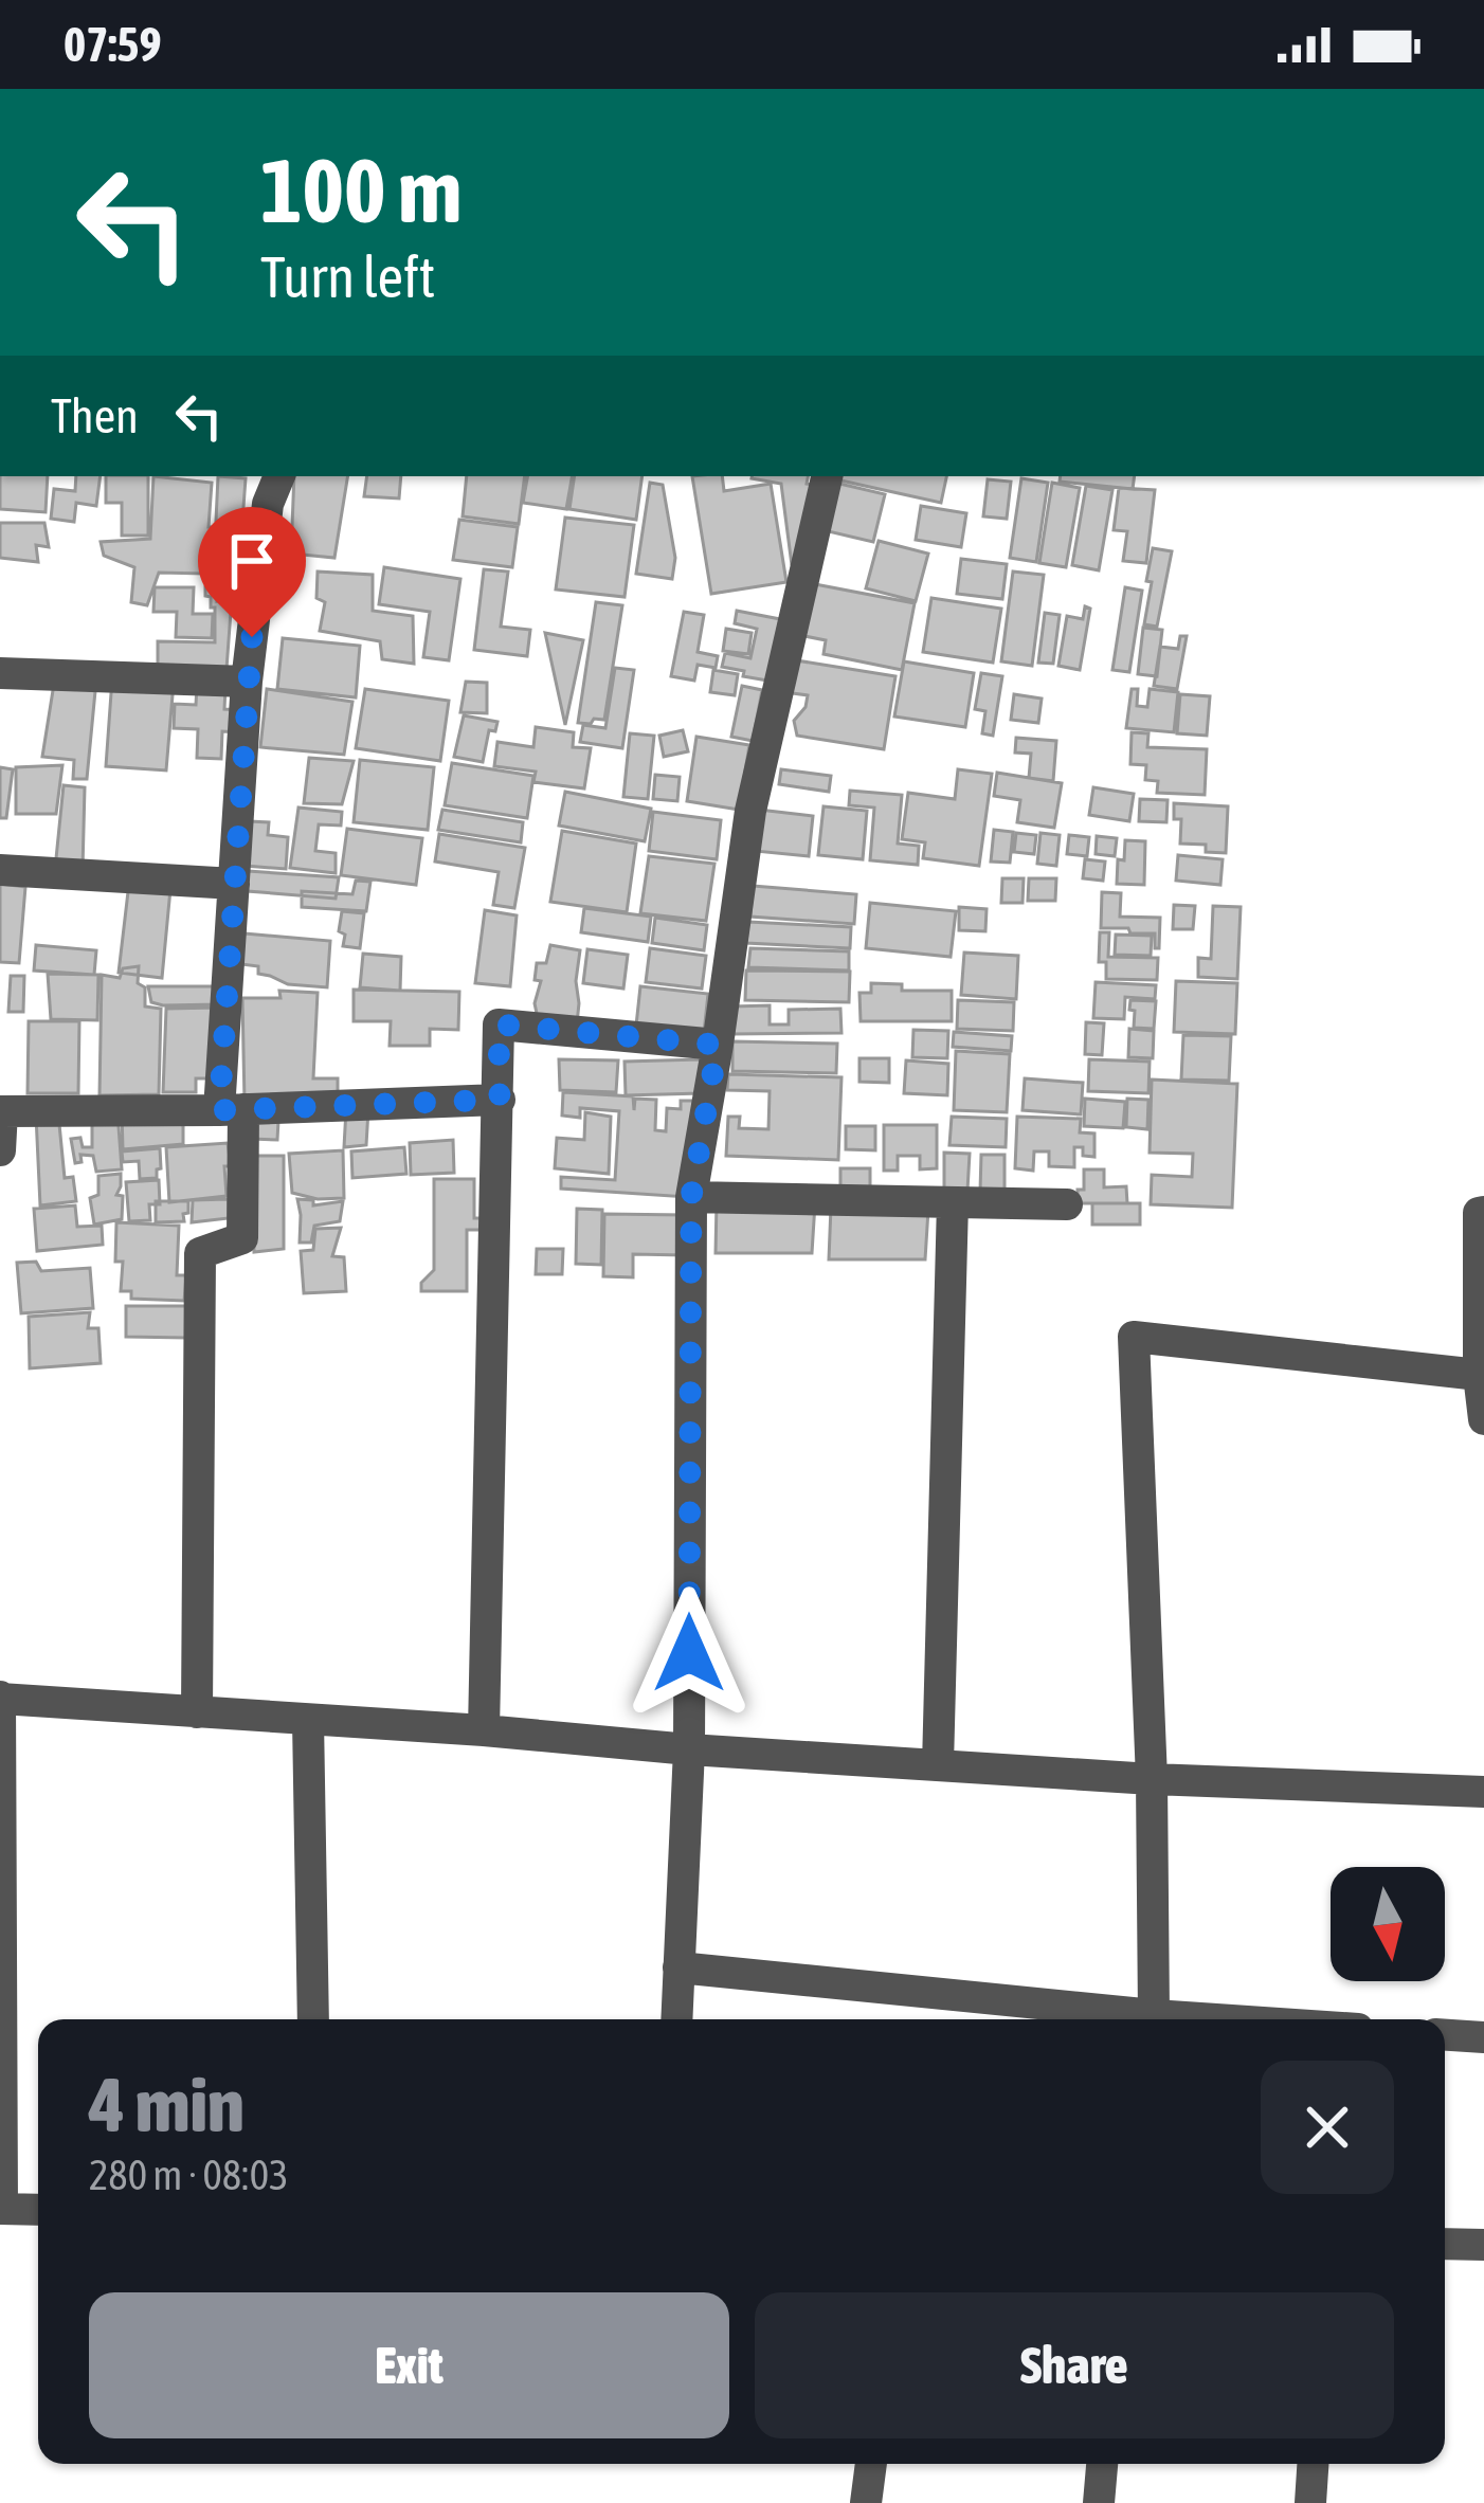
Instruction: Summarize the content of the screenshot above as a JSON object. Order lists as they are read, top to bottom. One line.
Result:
{"north":"bottom","page":{"status":"07:59","turn":["100 m","Turn left"],"then":"Then","heading":["4 min","280 m · 08:03"],"buttons":["Exit","Share"]}}
